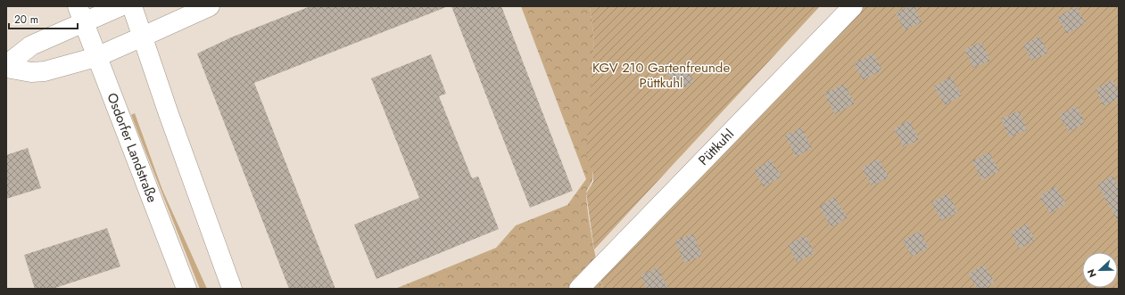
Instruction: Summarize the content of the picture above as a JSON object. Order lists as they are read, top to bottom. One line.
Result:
{"streets":{"street":["Osdorfer Landstraße","Püttkuhl"]},"parks":["KGV 210 Gartenfreunde Püttkuhl"],"scale_bar":"20 m","north":"left"}
